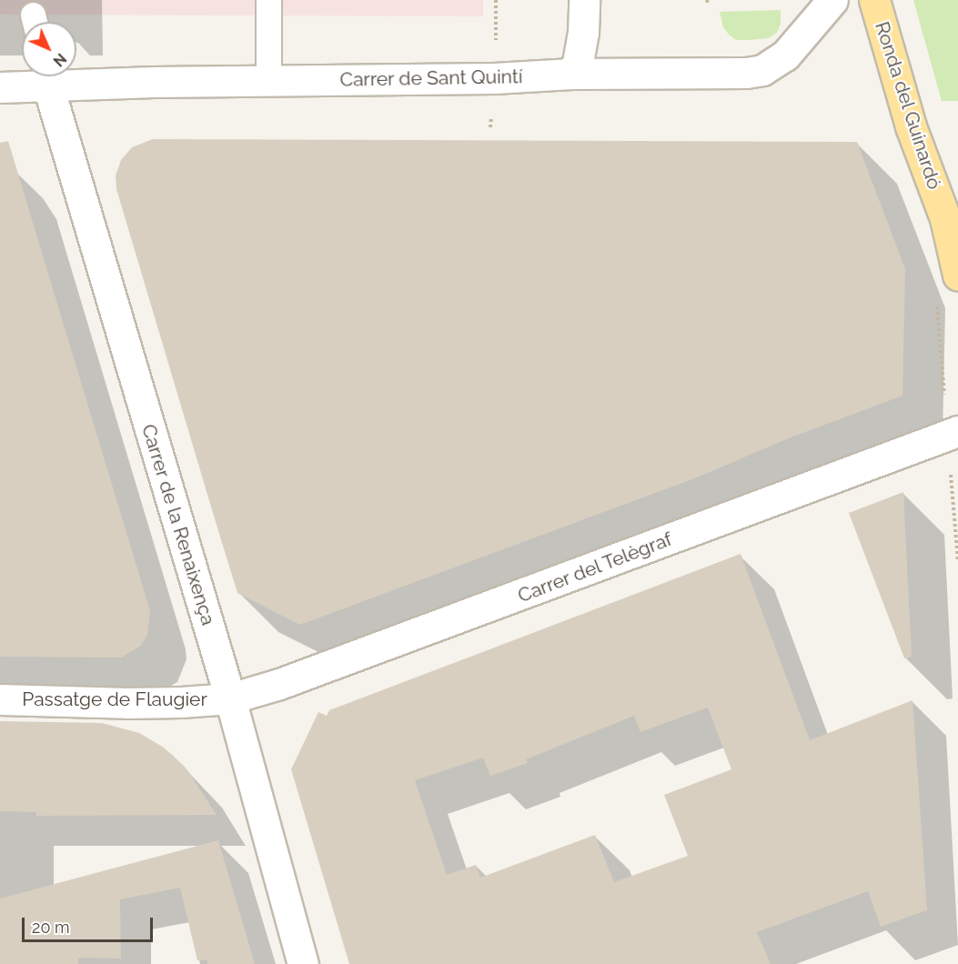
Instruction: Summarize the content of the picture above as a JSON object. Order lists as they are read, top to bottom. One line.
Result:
{"streets":{"main road":["Ronda del Guinardó"],"street":["Carrer de Sant Quintí","Carrer de la Renaixença","Carrer del Telègraf","Passatge de Flaugier"]},"crossings":[["Carrer de la Renaixença","Carrer del Telègraf"],["Carrer de la Renaixença","Passatge de Flaugier"],["Carrer del Telègraf","Passatge de Flaugier"]],"scale_bar":"20 m","north":"bottom right"}
